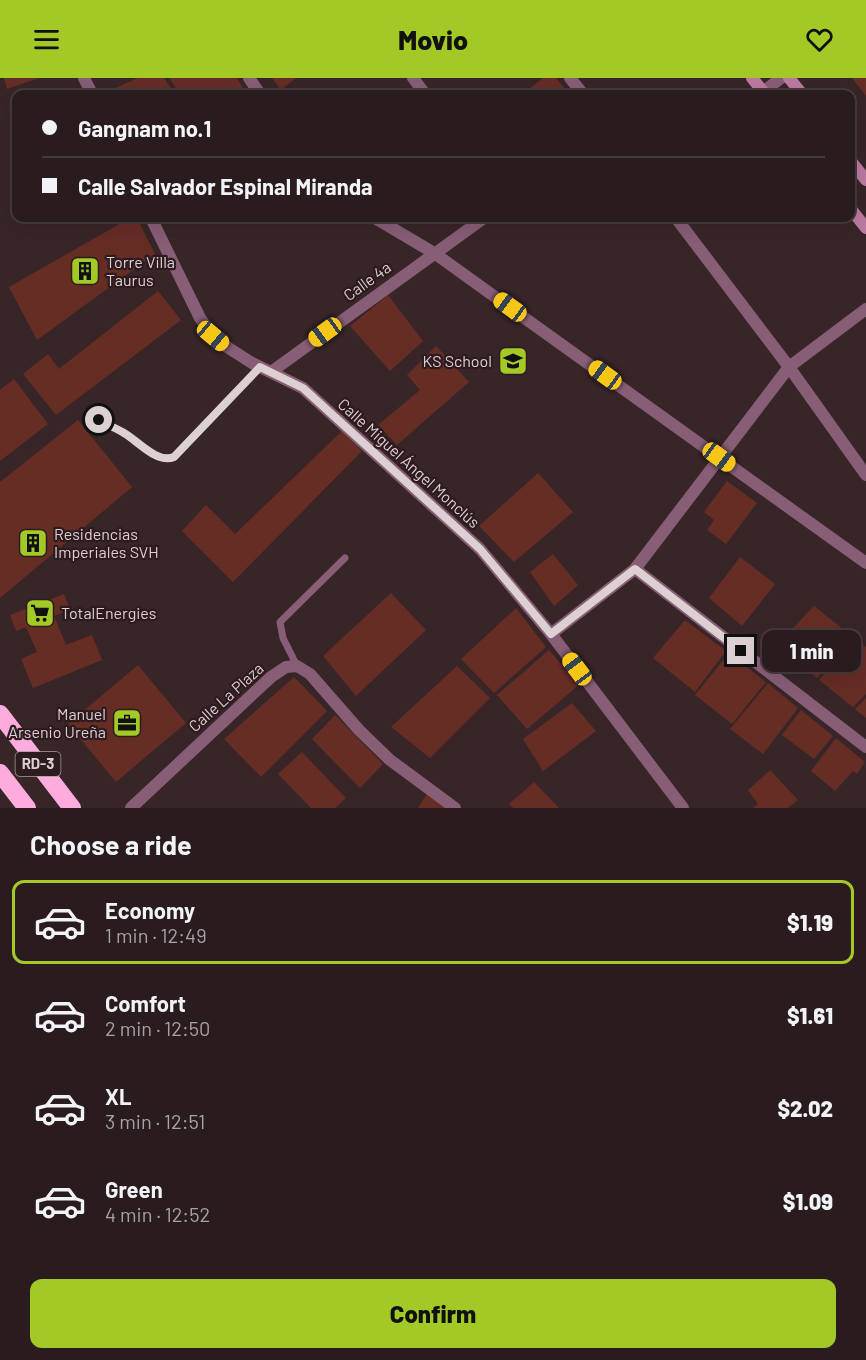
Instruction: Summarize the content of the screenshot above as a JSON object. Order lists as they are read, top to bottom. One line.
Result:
{"streets":{"highway":["RD-3"],"street":["Calle 4a","Calle Miguel Ángel Monclús","Calle La Plaza"]},"crossings":[["Calle 4a","Calle Miguel Ángel Monclús"]],"places":{"building":["Torre Villa Taurus","Residencias Imperiales SVH"],"school or university":["KS School"],"supermarket":["TotalEnergies"],"office":["Manuel Arsenio Ureña"]},"page":{"header":"Movio","banner":["Gangnam no.1","Calle Salvador Espinal Miranda"],"bubble":"1 min","heading":"Choose a ride","list":[{"name":"Economy","note":"1 min · 12:49","value":"$1.19"},{"name":"Comfort","note":"2 min · 12:50","value":"$1.61"},{"name":"XL","note":"3 min · 12:51","value":"$2.02"},{"name":"Green","note":"4 min · 12:52","value":"$1.09"}],"buttons":"Confirm"}}
